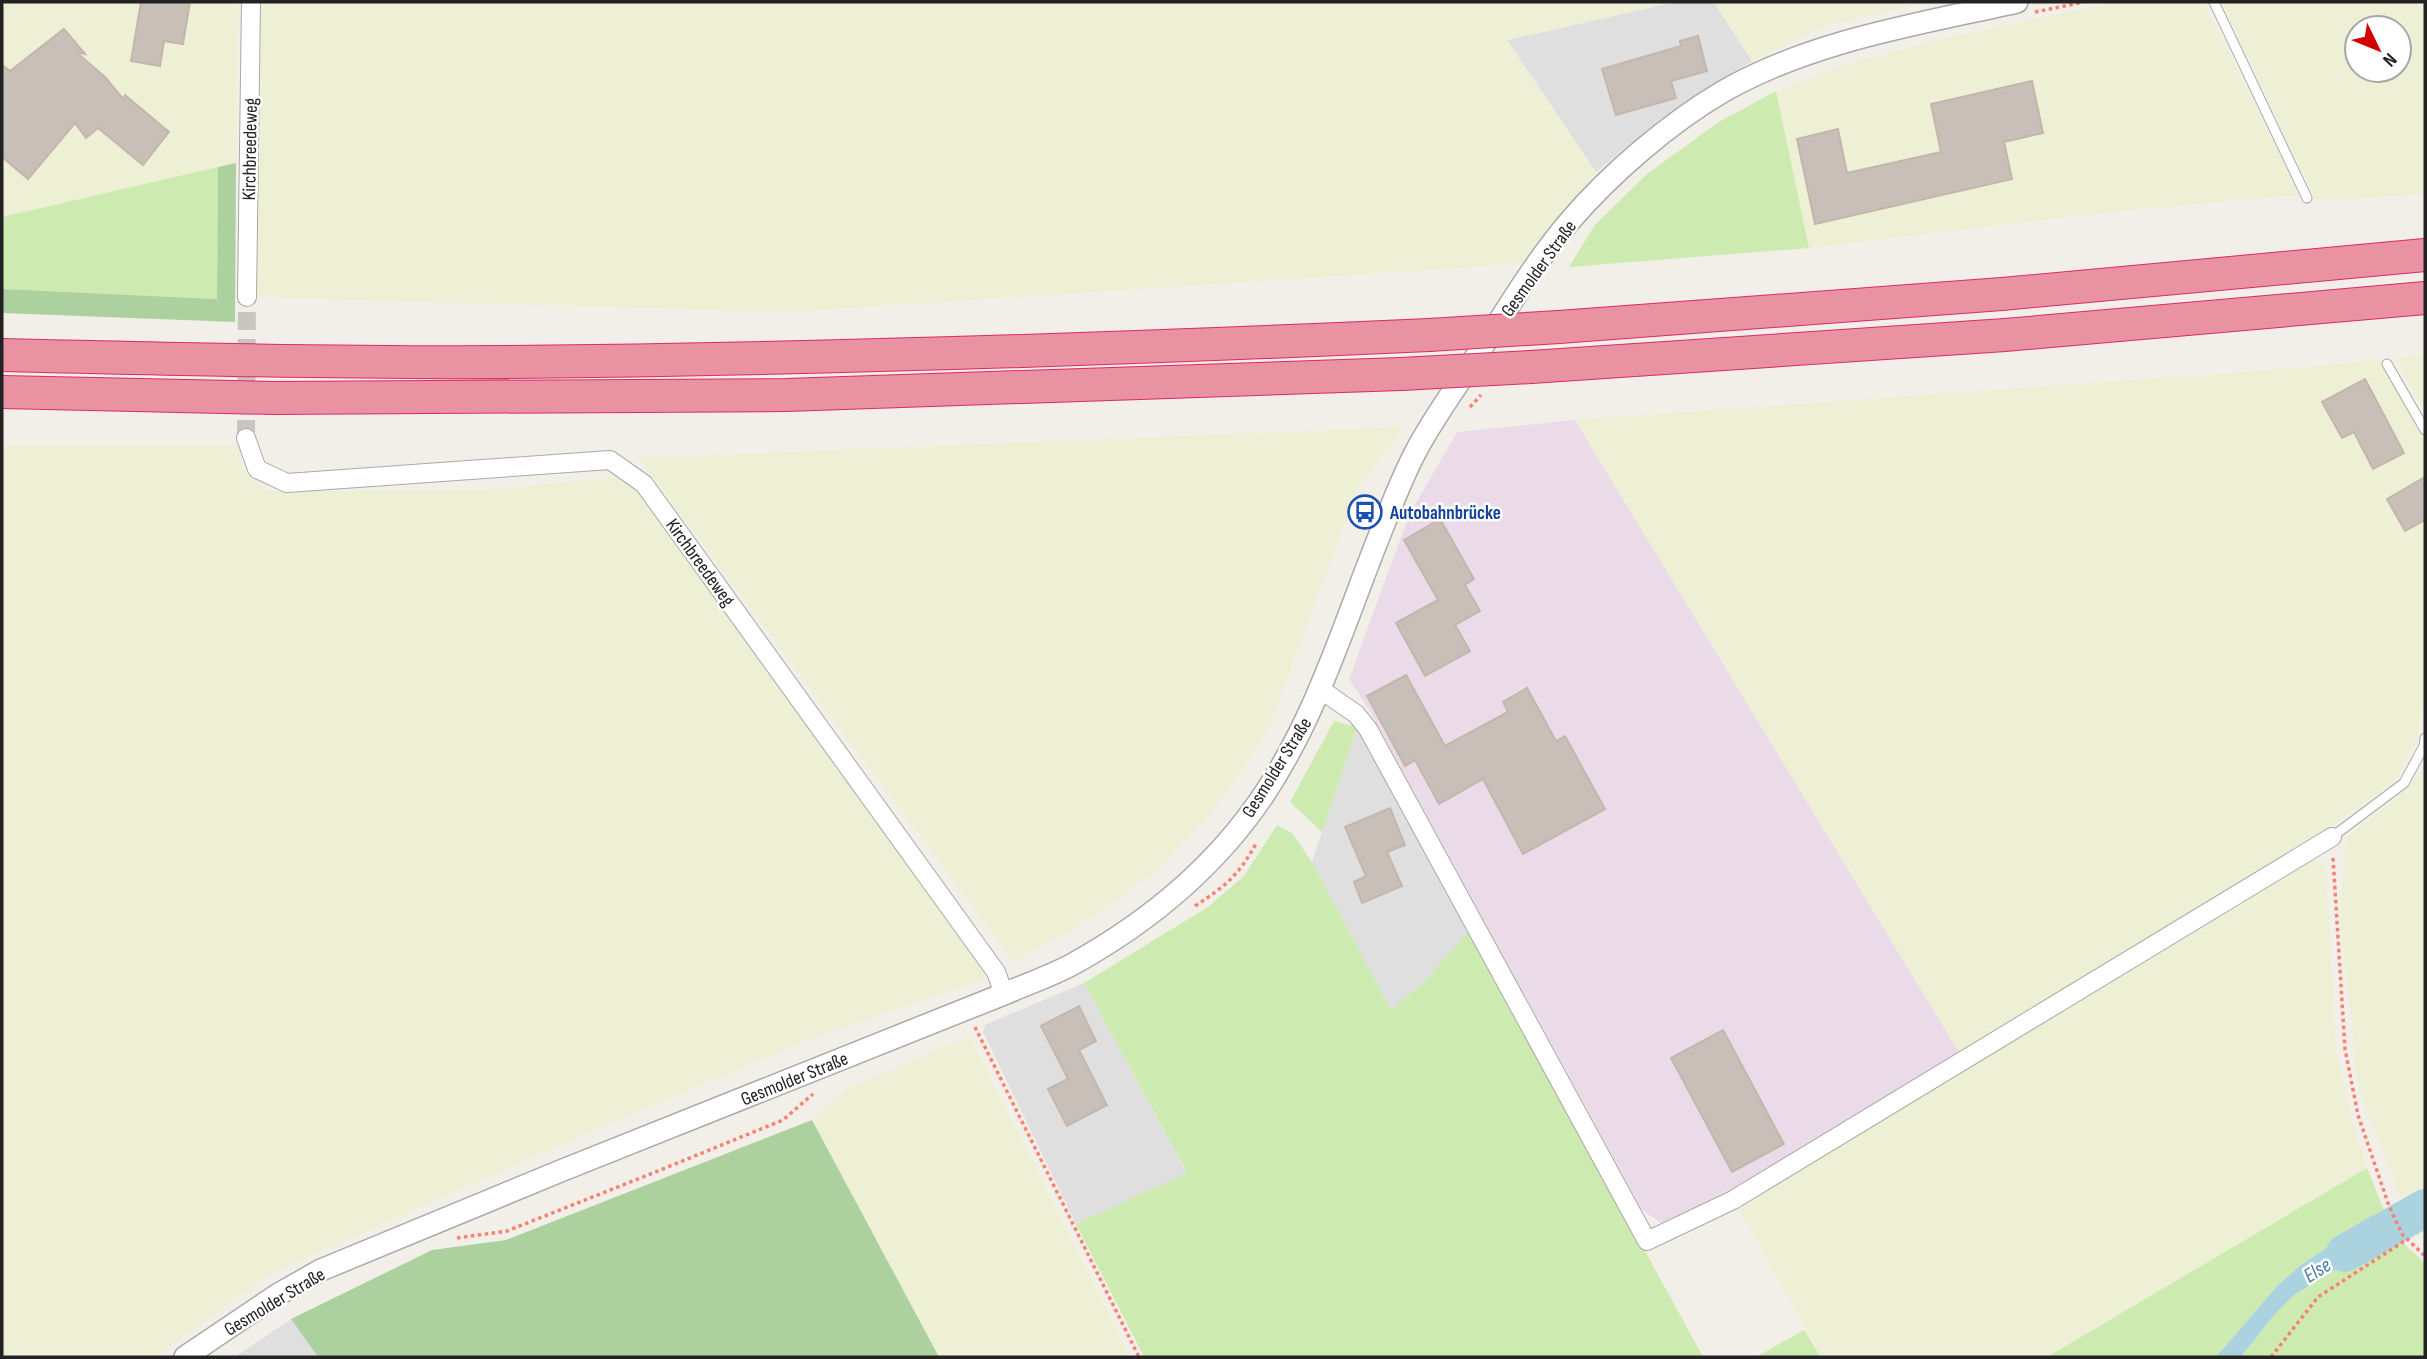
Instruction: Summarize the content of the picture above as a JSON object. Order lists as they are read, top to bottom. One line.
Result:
{"streets":{"street":["Kirchbreedeweg","Gesmolder Straße"]},"crossings":[["Kirchbreedeweg","Gesmolder Straße"]],"water":["Else"],"places":{"bus stop":["Autobahnbrücke"]},"north":"bottom right"}
